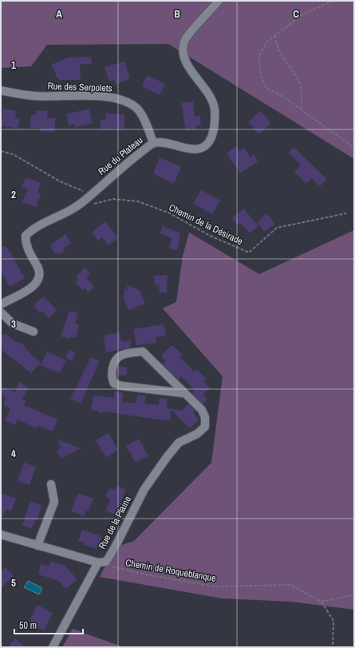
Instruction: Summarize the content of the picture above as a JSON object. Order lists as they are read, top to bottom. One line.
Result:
{"streets":{"street":["Rue des Serpolets","Rue du Plateau","Rue de la Plaine"],"path":["Chemin de la Désirade","Chemin de Roqueblanque"]},"crossings":[["Rue des Serpolets","Rue du Plateau"],["Rue de la Plaine","Chemin de Roqueblanque"]],"scale_bar":"50 m","grid":{"columns":["A","B","C"],"rows":["1","2","3","4","5"]}}
